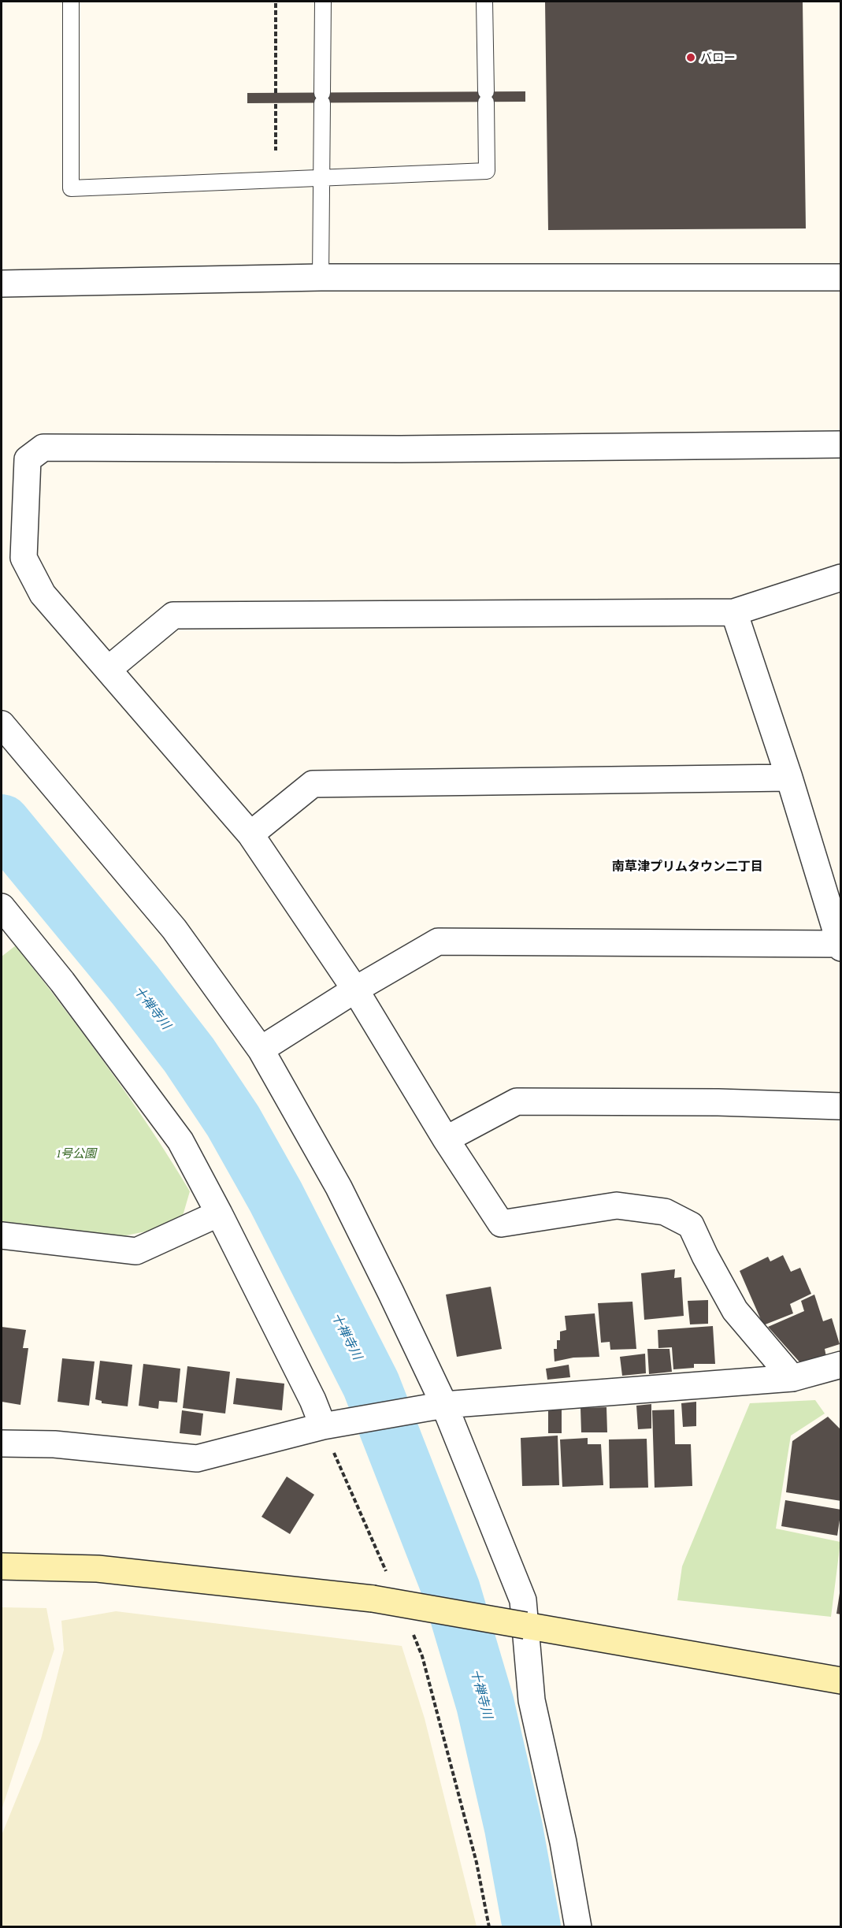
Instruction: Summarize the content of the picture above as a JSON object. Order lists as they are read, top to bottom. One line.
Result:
{"districts":["南草津プリムタウン二丁目"],"water":["十禅寺川"],"parks":["1号公園"],"places":["バロー"]}
